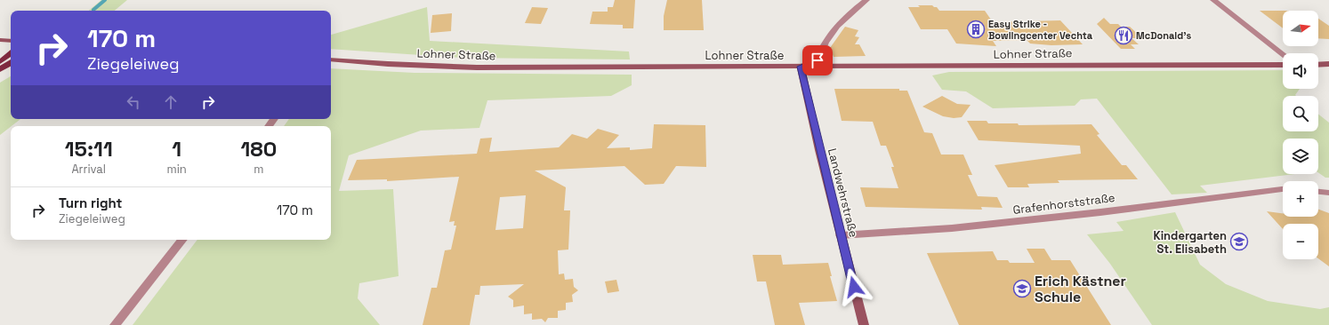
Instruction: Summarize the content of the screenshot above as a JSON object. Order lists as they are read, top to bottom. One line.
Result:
{"streets":{"main road":["Lohner Straße","Landwehrstraße"],"street":["Grafenhorststraße"]},"crossings":[["Lohner Straße","Landwehrstraße"],["Landwehrstraße","Grafenhorststraße"]],"places":{"building":["Easy Strike - Bowlingcenter Vechta"],"restaurant":["McDonald's"],"school or university":["Kindergarten St. Elisabeth","Erich Kästner Schule"]},"north":"right","page":{"map_buttons":["+","−"],"turn":["170 m","Ziegeleiweg"],"eta":["15:11","Arrival","1","min","180","m"],"list":[{"name":"Turn right","note":"Ziegeleiweg","value":"170 m"}]}}
